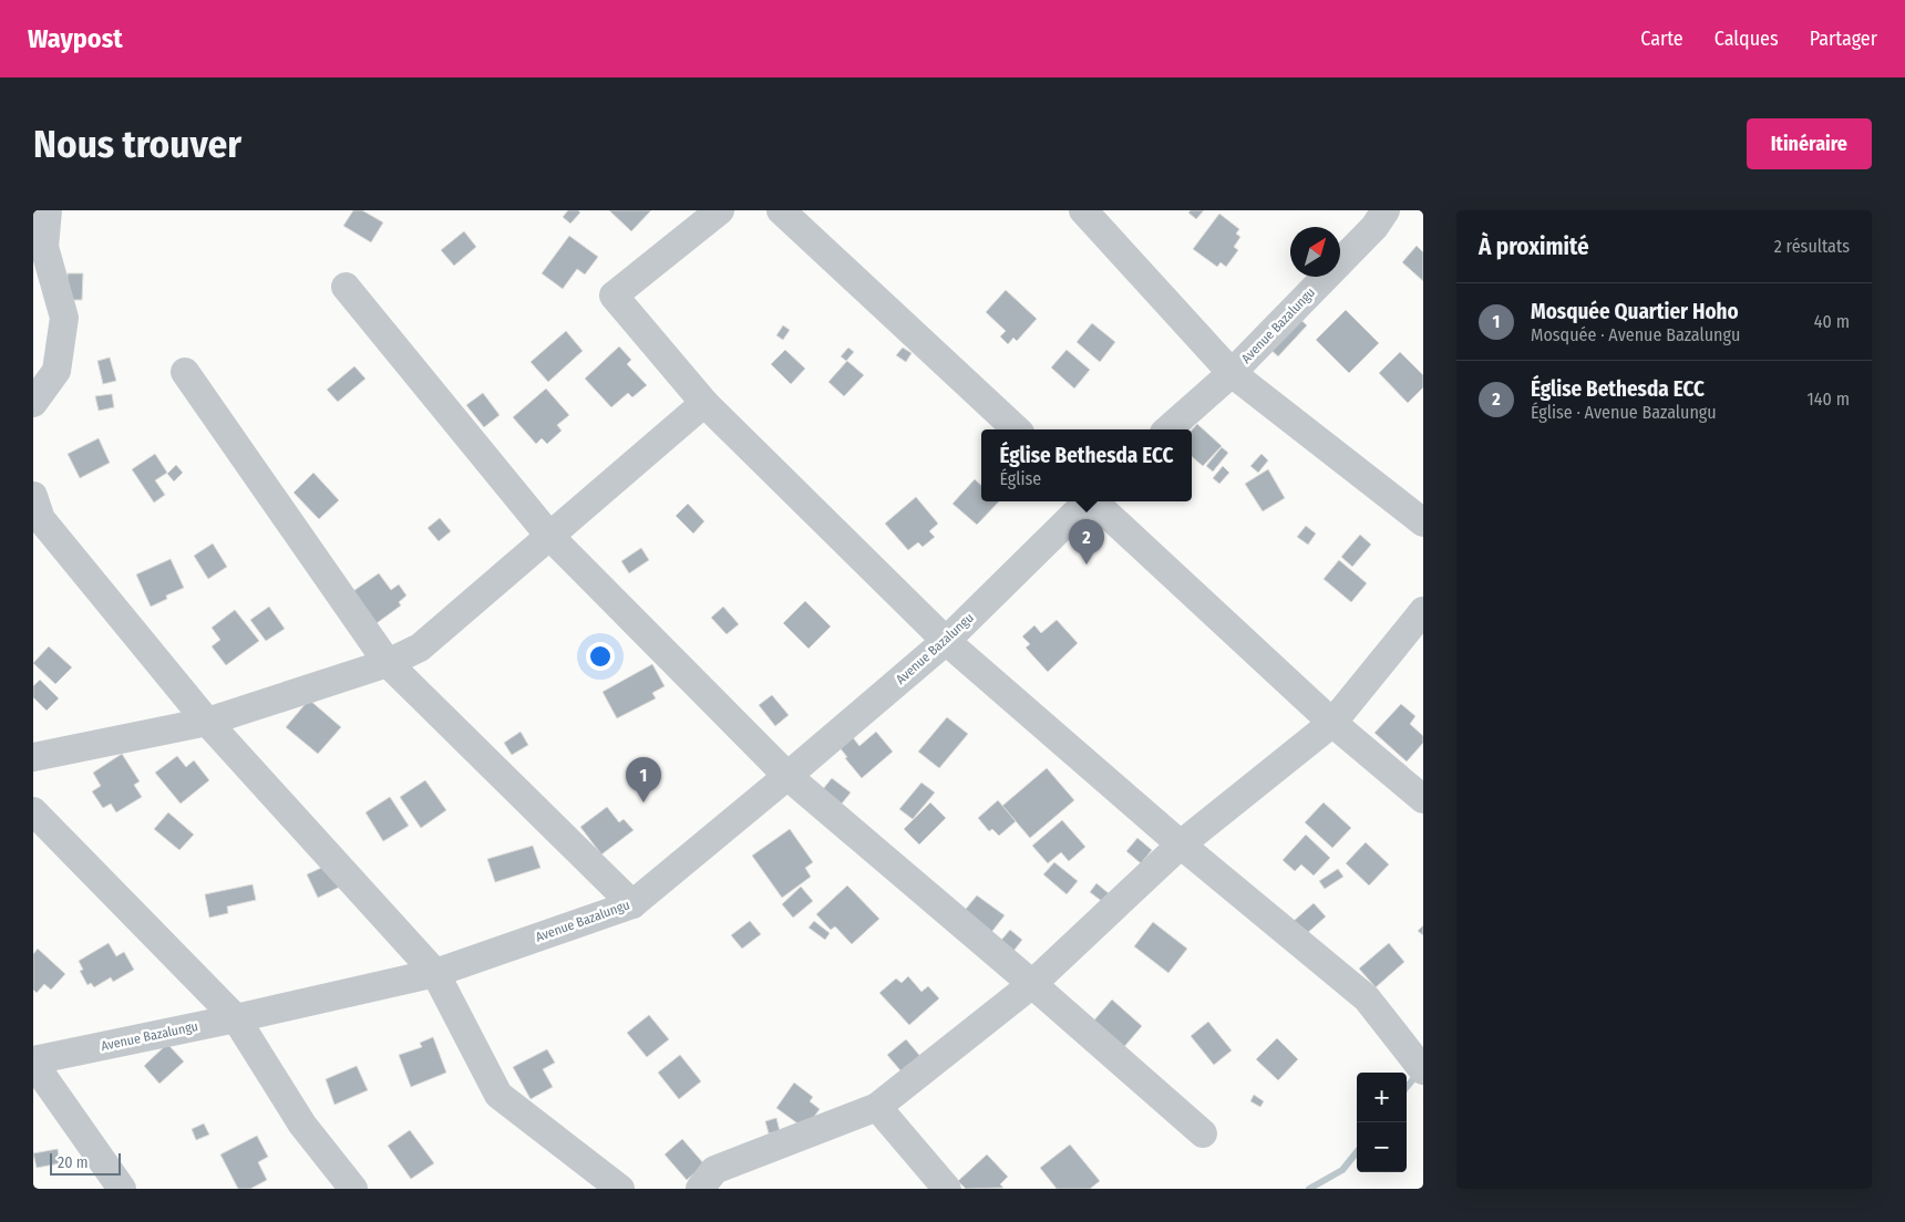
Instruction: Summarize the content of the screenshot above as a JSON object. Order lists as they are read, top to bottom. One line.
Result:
{"streets":{"street":["Avenue Bazalungu"]},"scale_bar":"20 m","north":"top right","page":{"header":"Waypost","nav":["Carte","Calques","Partager"],"buttons":"Itinéraire","title":"Nous trouver","heading":["À proximité","2 résultats"],"list":[{"mark":"1","name":"Mosquée Quartier Hoho","note":"Mosquée · Avenue Bazalungu","value":"40 m"},{"mark":"2","name":"Église Bethesda ECC","note":"Église · Avenue Bazalungu","value":"140 m"}],"popup":["Église Bethesda ECC","Église"],"pins":["2","1"],"map_buttons":["+","−"],"scale":"20 m"}}
